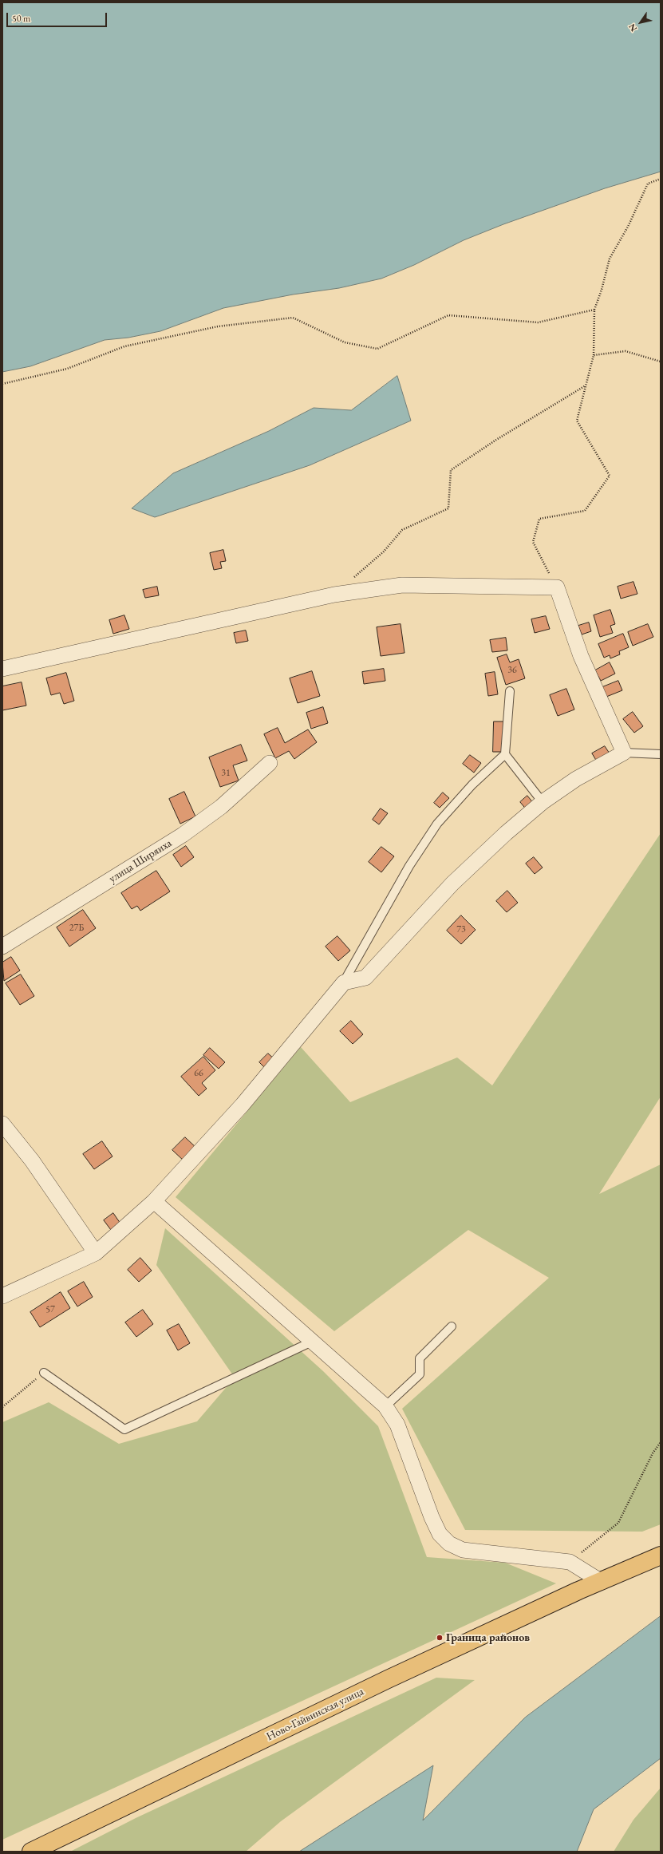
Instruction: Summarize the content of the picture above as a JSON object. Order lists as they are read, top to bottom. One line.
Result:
{"streets":{"main road":["Ново-Гайвинская улица"],"street":["улица Ширяиха"]},"places":["Граница районов"],"house_numbers":["36","31","27Б","73","66","57"],"scale_bar":"50 m","north":"bottom left"}
